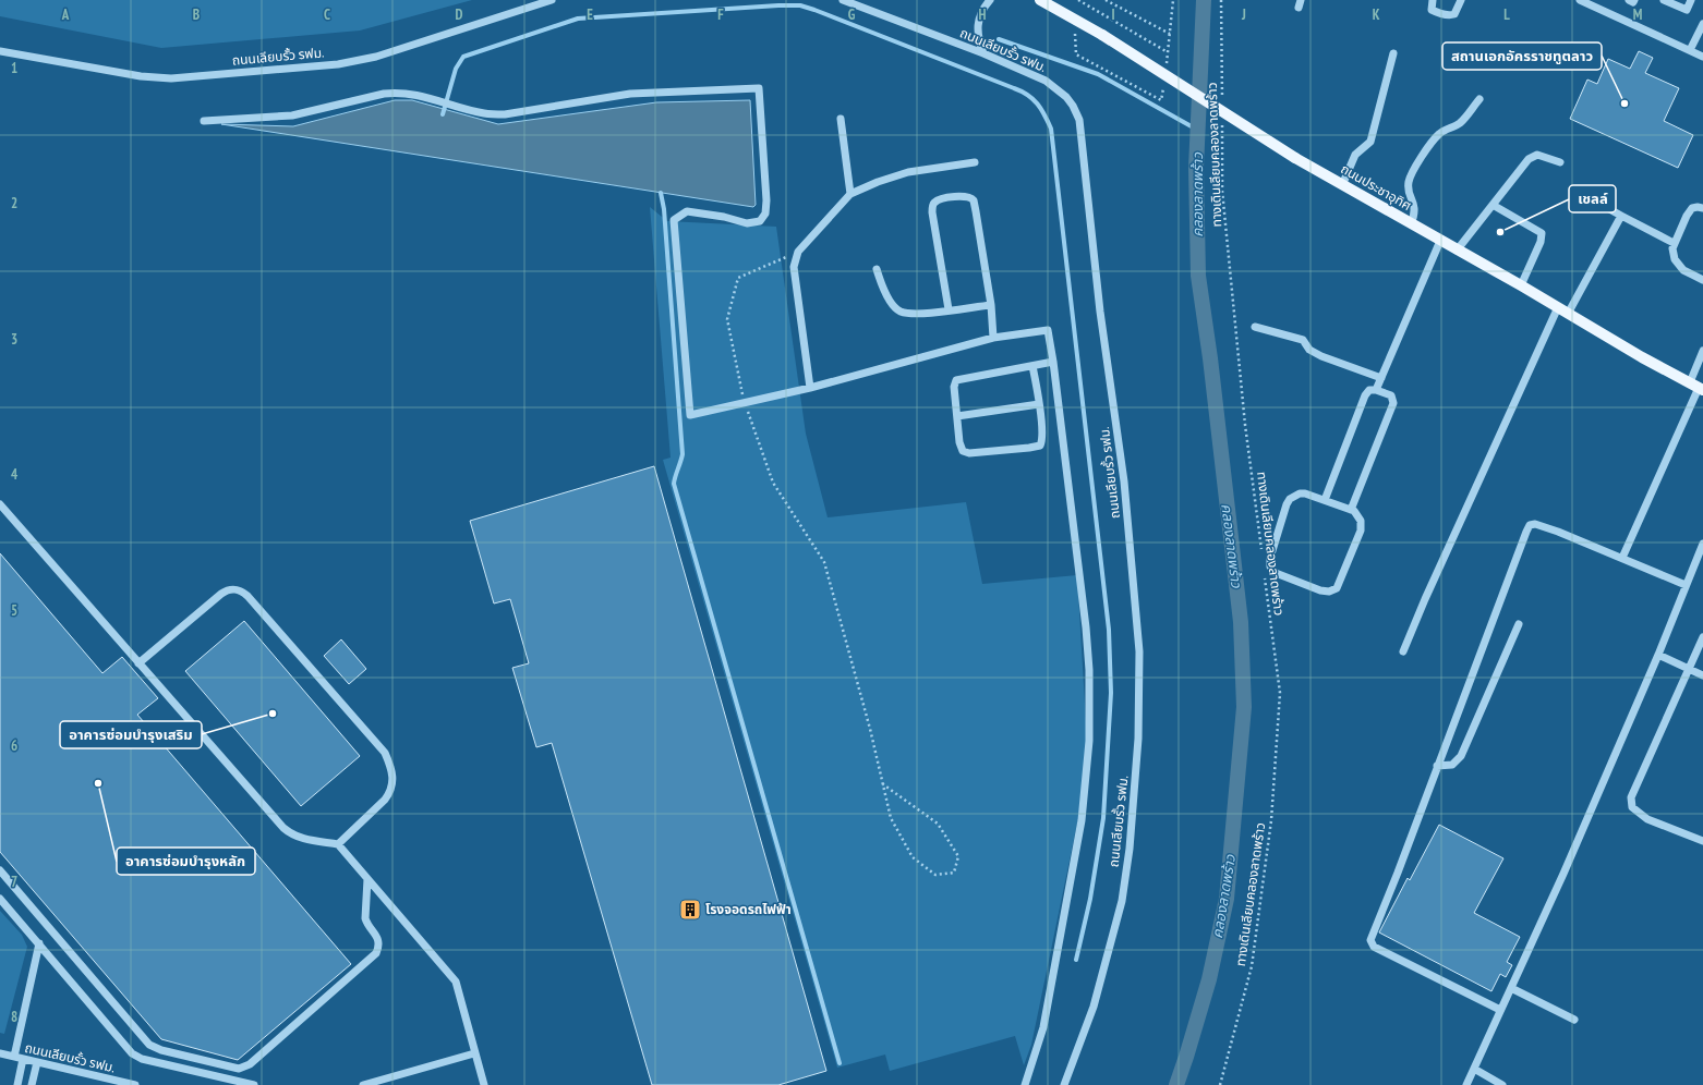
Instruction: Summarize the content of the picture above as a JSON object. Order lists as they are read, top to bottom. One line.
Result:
{"streets":{"main road":["ถนนประชาอุทิศ"],"street":["ถนนเลียบรั้ว รฟม."],"path":["ทางเดินเลียบคลองลาดพร้าว"]},"water":["คลองลาดพร้าว"],"places":{"other":["สถานเอกอัครราชทูตลาว","เชลล์","อาคารซ่อมบำรุงเสริม","อาคารซ่อมบำรุงหลัก"],"building":["โรงจอดรถไฟฟ้า"]},"grid":{"columns":["A","B","C","D","E","F","G","H","I","J","K","L","M"],"rows":["1","2","3","4","5","6","7","8"]}}
